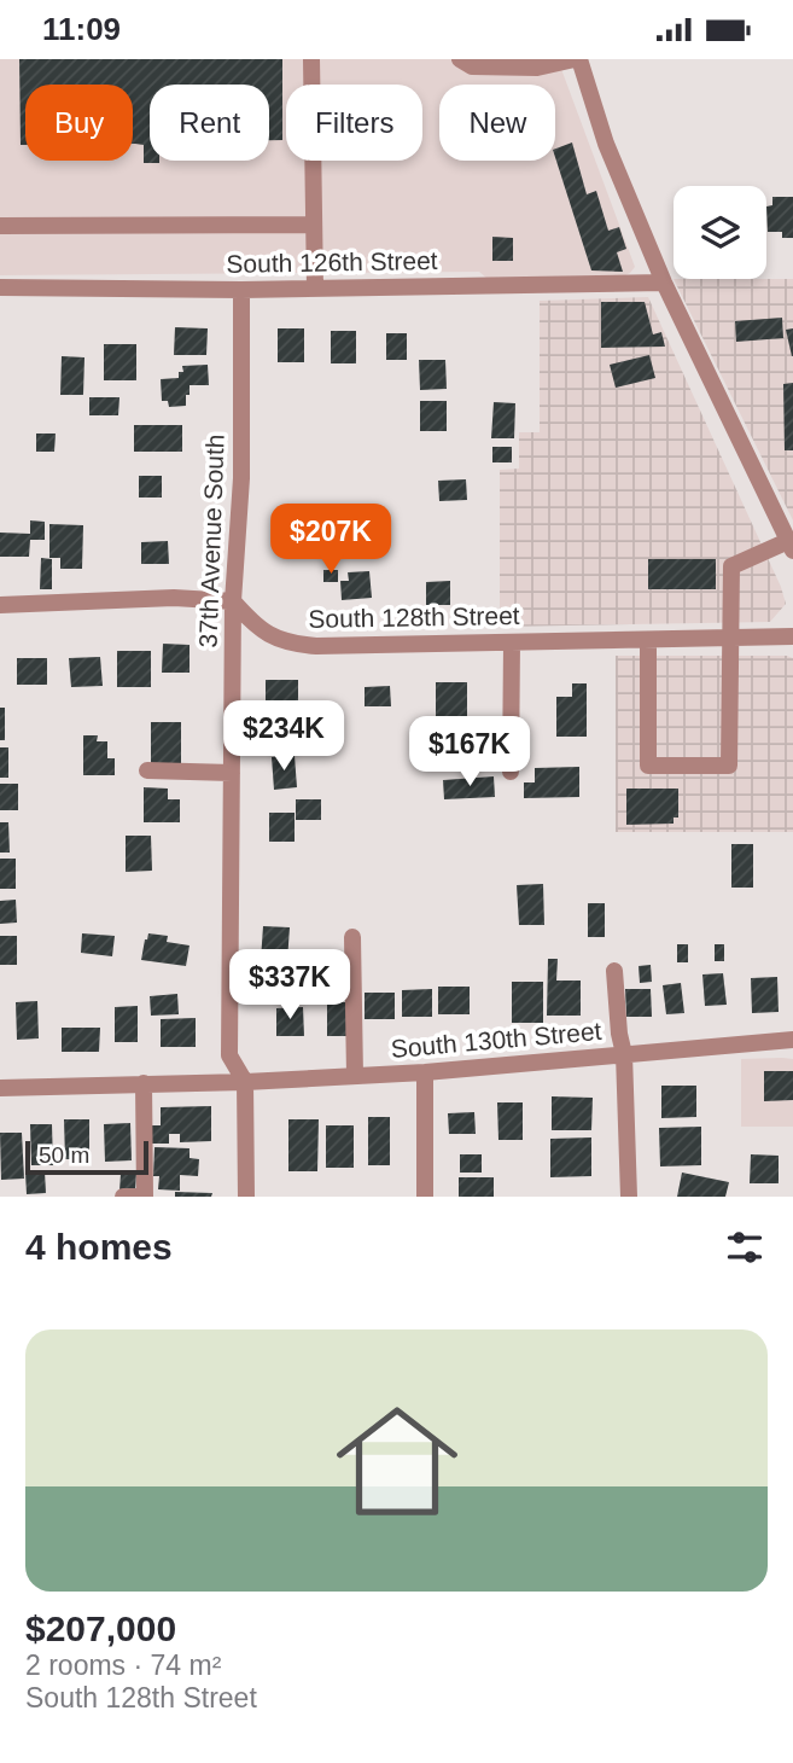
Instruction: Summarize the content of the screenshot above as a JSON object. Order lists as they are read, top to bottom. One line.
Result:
{"streets":{"street":["South 126th Street","37th Avenue South","South 128th Street","South 130th Street"]},"crossings":[["South 126th Street","37th Avenue South"],["37th Avenue South","South 128th Street"],["37th Avenue South","South 130th Street"]],"scale_bar":"50 m","page":{"status":"11:09","chip":["Buy","Rent","Filters","New"],"price":["$207K","$234K","$167K","$337K"],"scale":"50 m","heading":"4 homes","list":[{"name":"$207,000","note":"2 rooms · 74 m² · South 128th Street"}]}}
